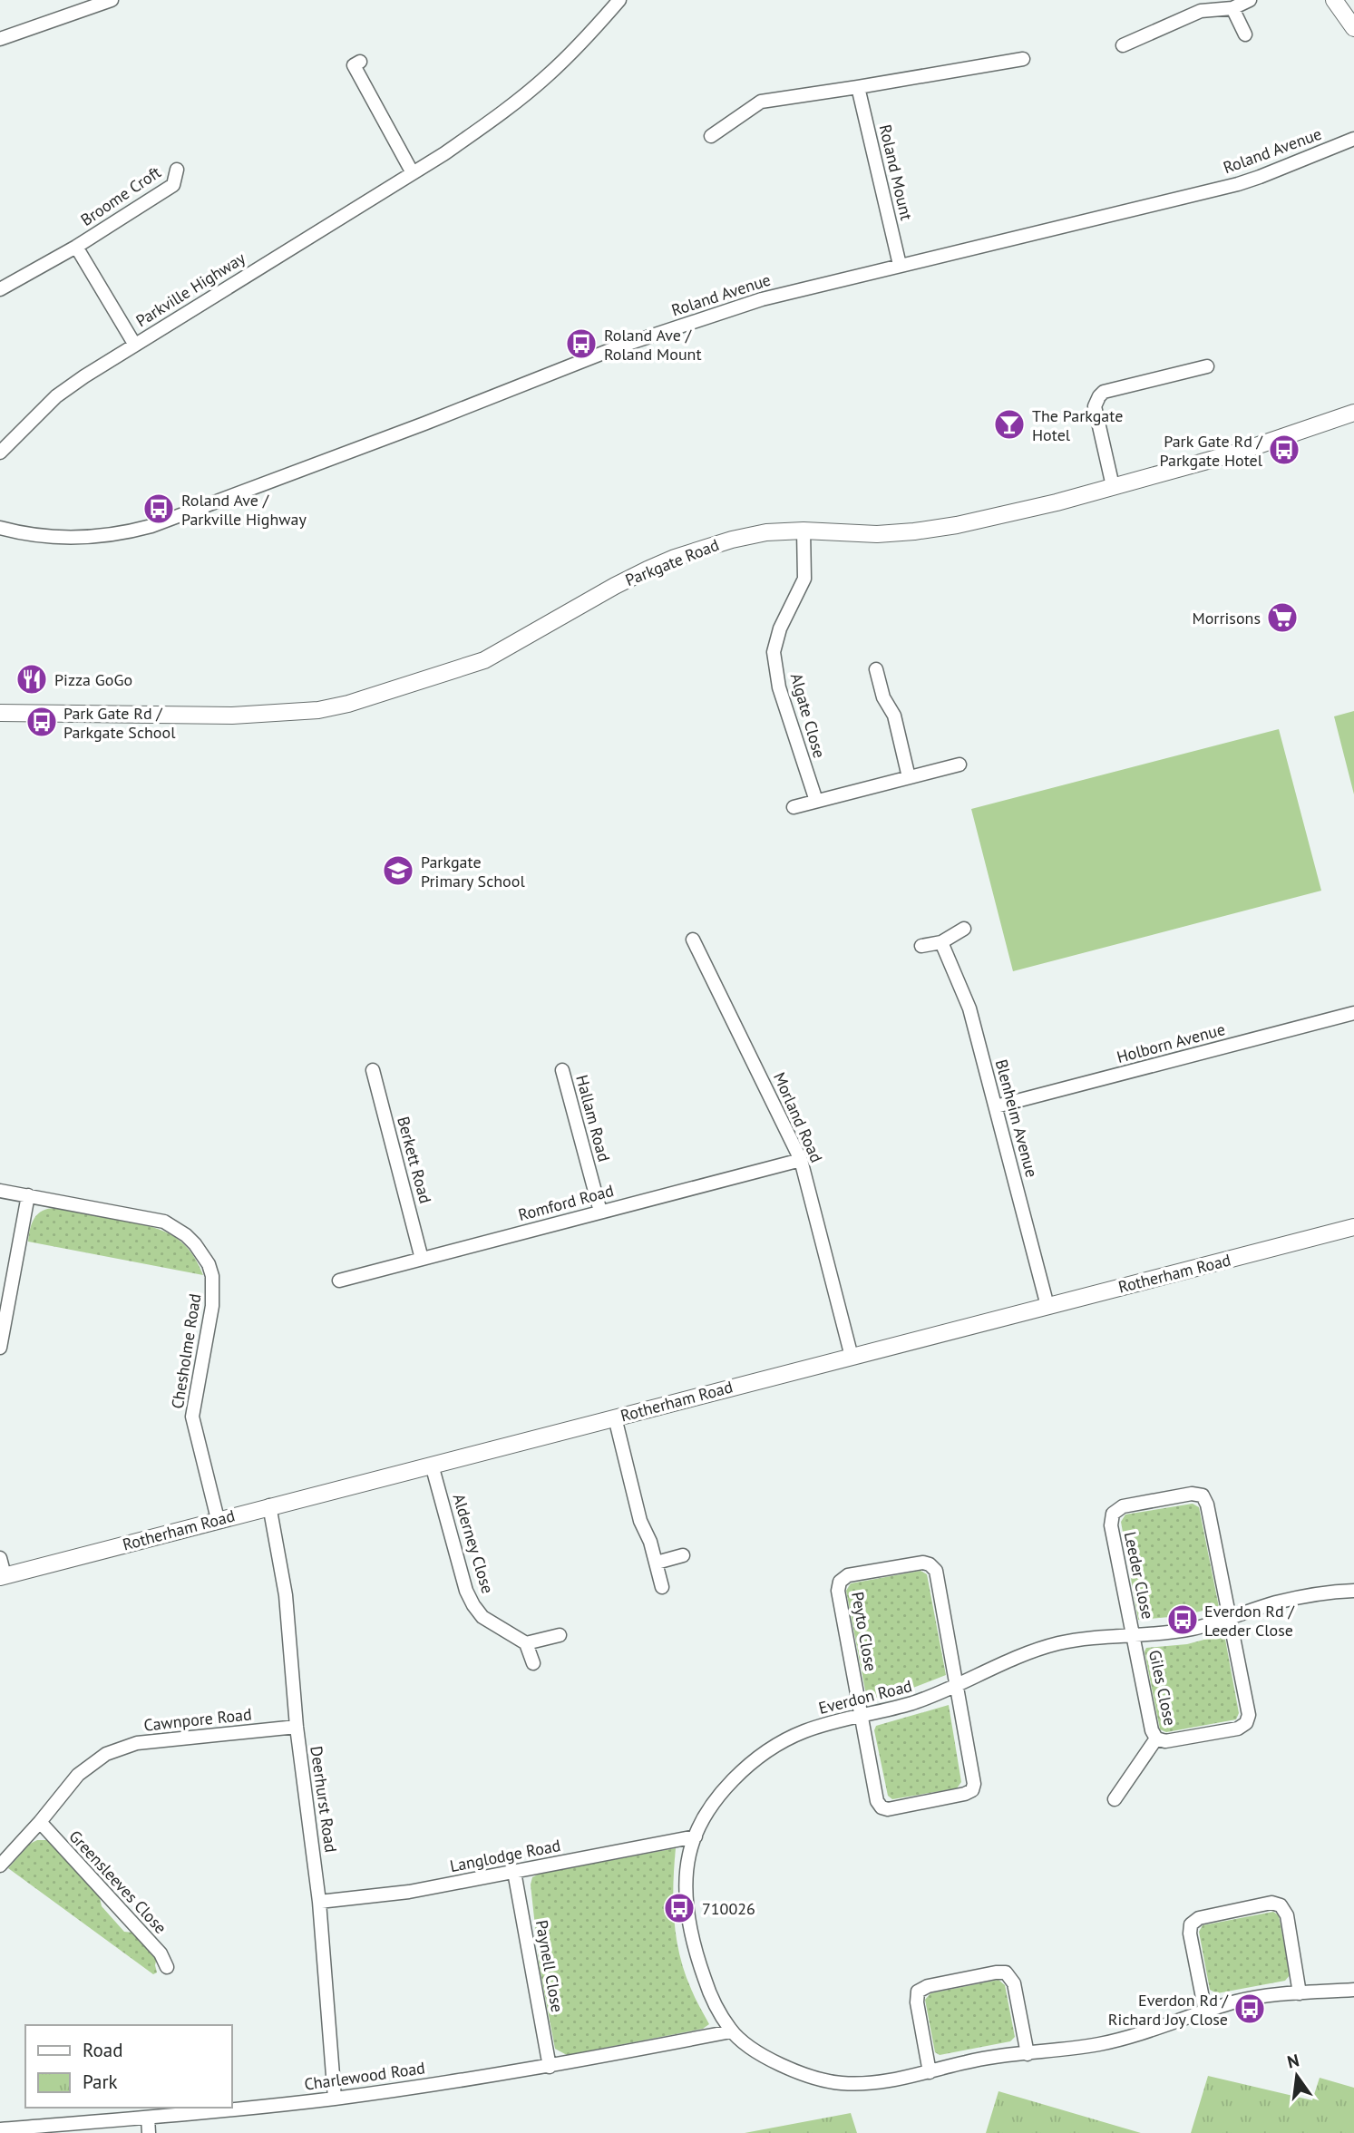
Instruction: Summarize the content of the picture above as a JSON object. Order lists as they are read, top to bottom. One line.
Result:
{"streets":{"street":["Roland Avenue","Roland Mount","Broome Croft","Parkville Highway","Parkgate Road","Algate Close","Holborn Avenue","Morland Road","Hallam Road","Blenheim Avenue","Berkett Road","Romford Road","Rotherham Road","Chesholme Road","Alderney Close","Leeder Close","Peyto Close","Giles Close","Everdon Road","Cawnpore Road","Deerhurst Road","Langlodge Road","Greensleeves Close","Paynell Close","Charlewood Road"]},"crossings":[["Roland Avenue","Roland Mount"],["Broome Croft","Parkville Highway"],["Parkgate Road","Algate Close"],["Holborn Avenue","Blenheim Avenue"],["Morland Road","Romford Road"],["Morland Road","Rotherham Road"],["Hallam Road","Romford Road"],["Blenheim Avenue","Rotherham Road"],["Berkett Road","Romford Road"],["Rotherham Road","Chesholme Road"],["Rotherham Road","Alderney Close"],["Rotherham Road","Deerhurst Road"],["Leeder Close","Giles Close"],["Leeder Close","Everdon Road"],["Peyto Close","Everdon Road"],["Giles Close","Everdon Road"],["Everdon Road","Langlodge Road"],["Everdon Road","Charlewood Road"],["Cawnpore Road","Deerhurst Road"],["Cawnpore Road","Greensleeves Close"],["Deerhurst Road","Langlodge Road"],["Deerhurst Road","Charlewood Road"],["Langlodge Road","Paynell Close"],["Paynell Close","Charlewood Road"]],"places":{"bus stop":["Roland Ave / Roland Mount","Park Gate Rd / Parkgate Hotel","Roland Ave / Parkville Highway","Park Gate Rd / Parkgate School","Everdon Rd / Leeder Close","710026","Everdon Rd / Richard Joy Close"],"bar":["The Parkgate Hotel"],"supermarket":["Morrisons"],"restaurant":["Pizza GoGo"],"school or university":["Parkgate Primary School"]},"legend":["Road","Park"],"north":"top"}
